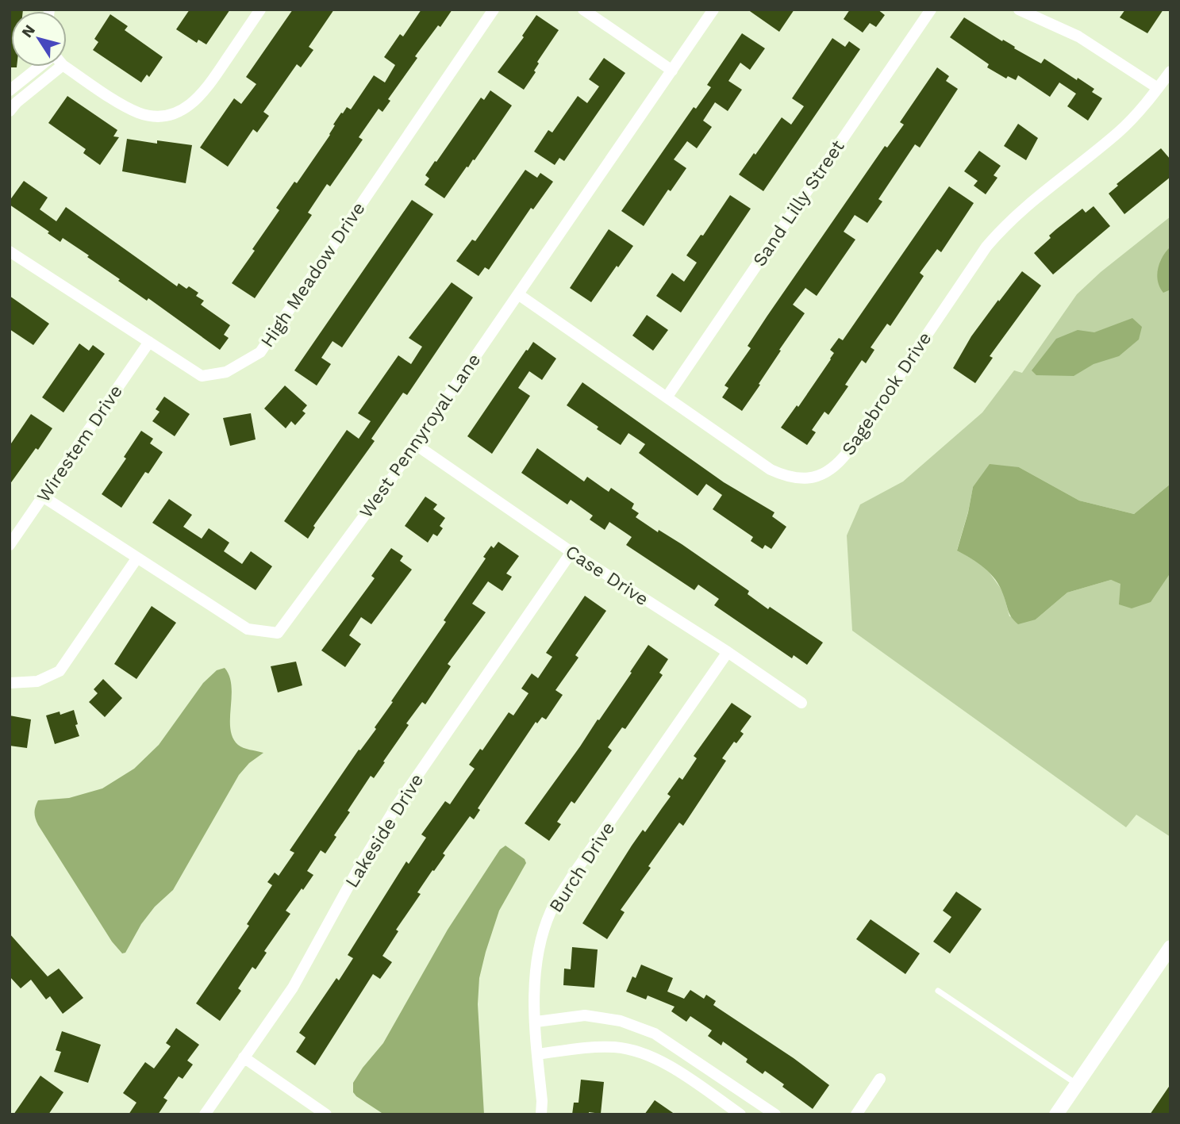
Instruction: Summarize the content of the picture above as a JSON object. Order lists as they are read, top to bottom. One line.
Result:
{"streets":{"street":["Sand Lilly Street","High Meadow Drive","Sagebrook Drive","West Pennyroyal Lane","Wirestem Drive","Case Drive","Lakeside Drive","Burch Drive"]},"crossings":[["Sand Lilly Street","Sagebrook Drive"],["High Meadow Drive","Wirestem Drive"],["Sagebrook Drive","West Pennyroyal Lane"],["West Pennyroyal Lane","Wirestem Drive"],["West Pennyroyal Lane","Case Drive"],["Case Drive","Lakeside Drive"],["Case Drive","Burch Drive"]],"north":"top left"}
